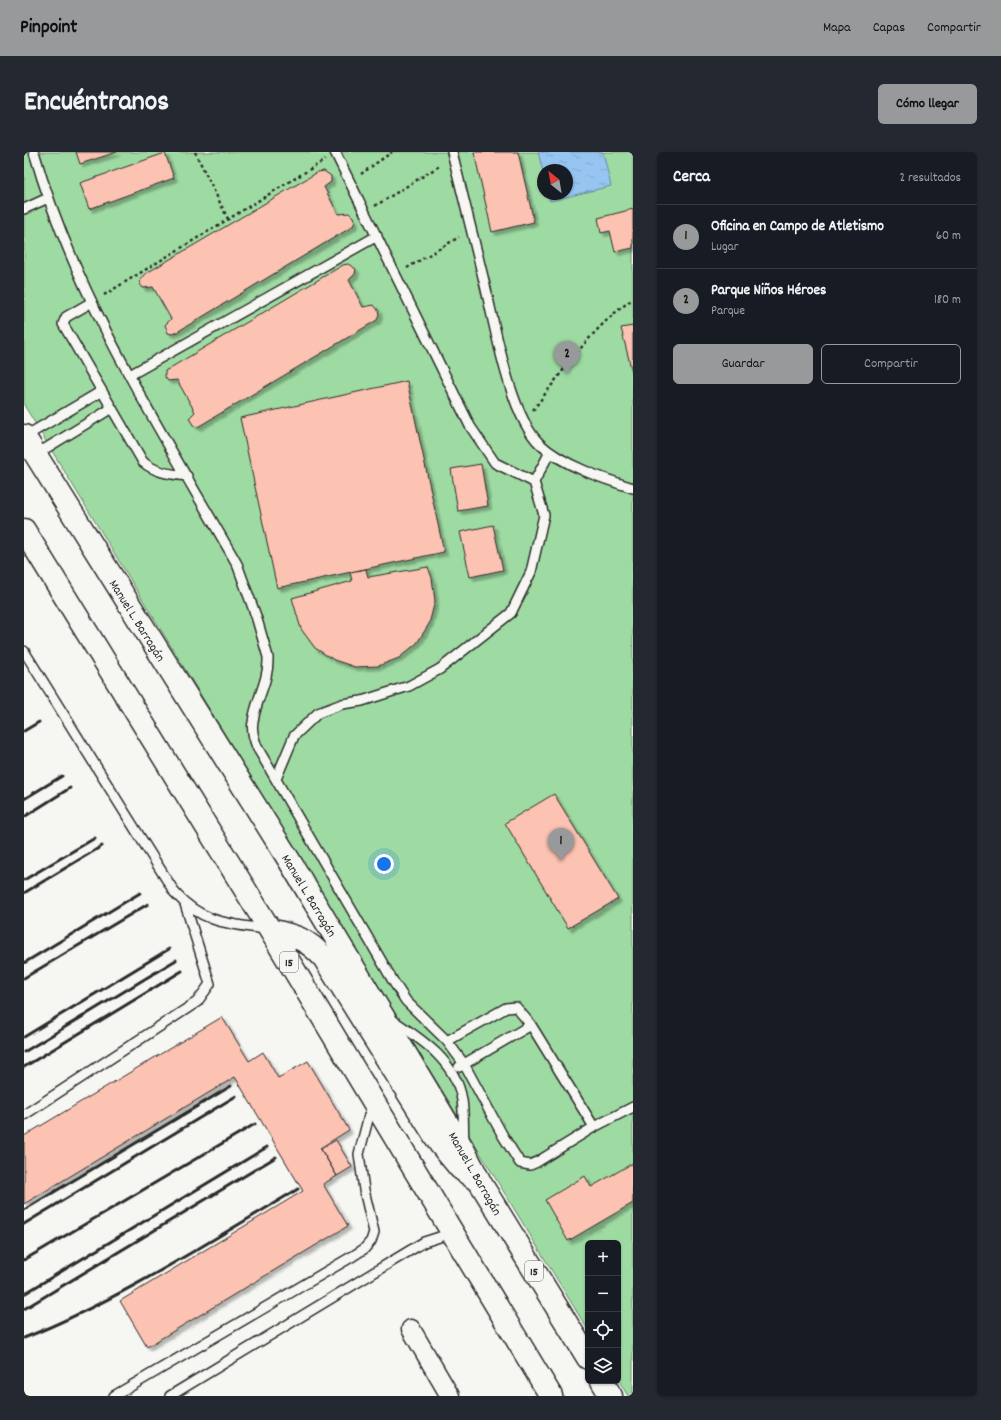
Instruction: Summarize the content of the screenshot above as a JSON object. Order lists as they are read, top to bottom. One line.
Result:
{"streets":{"highway":["Manuel L. Barragán","15"]},"north":"top left","page":{"header":"Pinpoint","nav":["Mapa","Capas","Compartir"],"title":"Encuéntranos","buttons":["Cómo llegar",["Guardar","Compartir"]],"heading":["Cerca","2 resultados"],"list":[{"mark":"1","name":"Oficina en Campo de Atletismo","note":"Lugar","value":"60 m"},{"mark":"2","name":"Parque Niños Héroes","note":"Parque","value":"180 m"}],"pins":["2","1"],"map_buttons":["+","−"]}}
